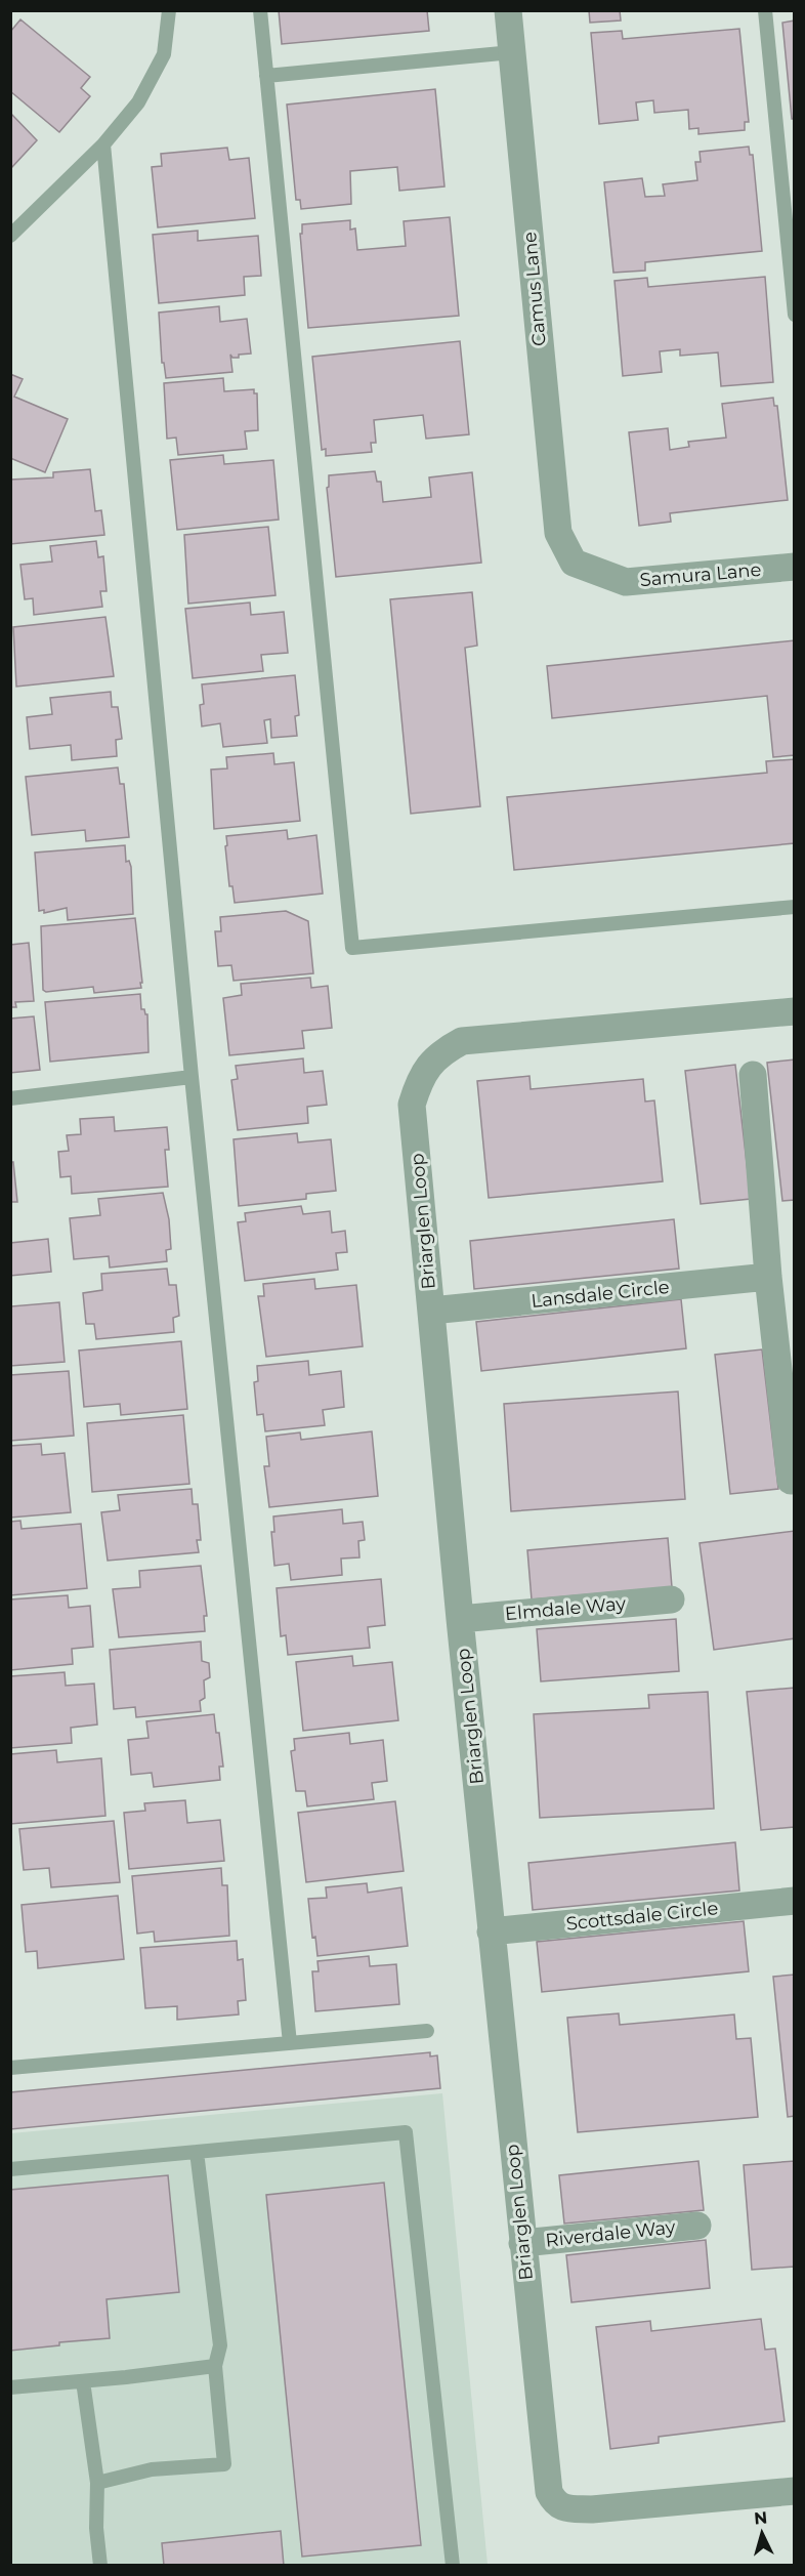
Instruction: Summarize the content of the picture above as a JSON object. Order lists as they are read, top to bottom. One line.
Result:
{"streets":{"street":["Camus Lane","Samura Lane","Briarglen Loop","Lansdale Circle","Elmdale Way","Scottsdale Circle","Riverdale Way"]},"crossings":[["Camus Lane","Samura Lane"],["Briarglen Loop","Lansdale Circle"],["Briarglen Loop","Elmdale Way"],["Briarglen Loop","Scottsdale Circle"],["Briarglen Loop","Riverdale Way"]],"north":"top"}
